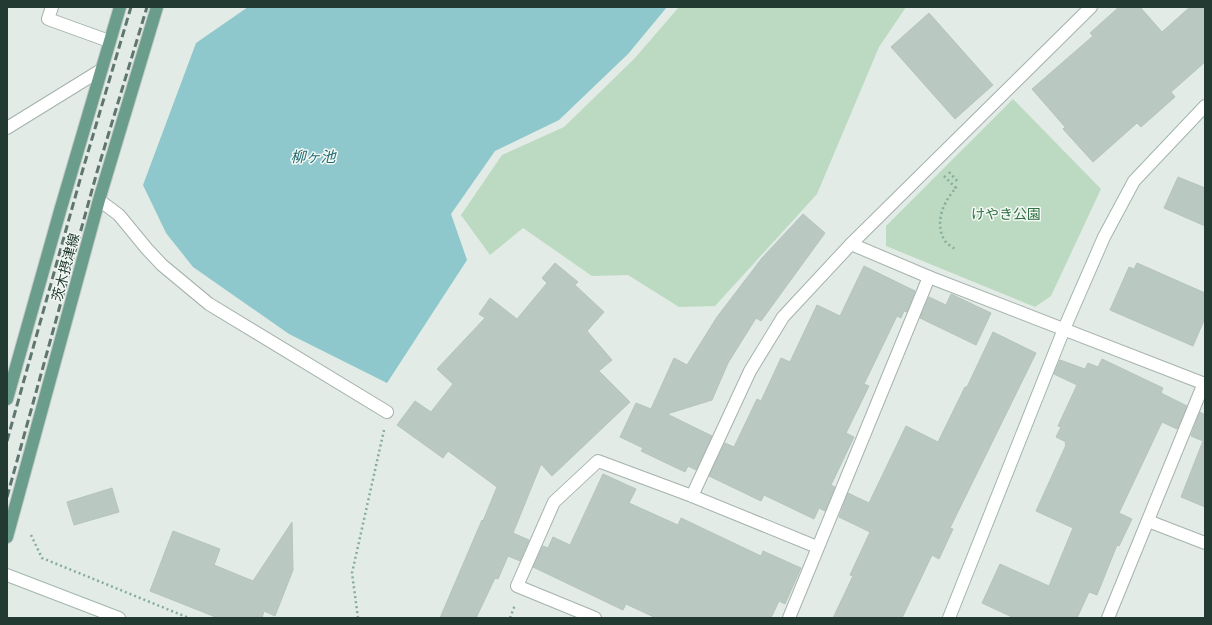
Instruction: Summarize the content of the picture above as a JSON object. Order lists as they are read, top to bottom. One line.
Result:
{"streets":{"main road":["茨木摂津線"]},"water":["柳ヶ池"],"parks":["けやき公園"]}
